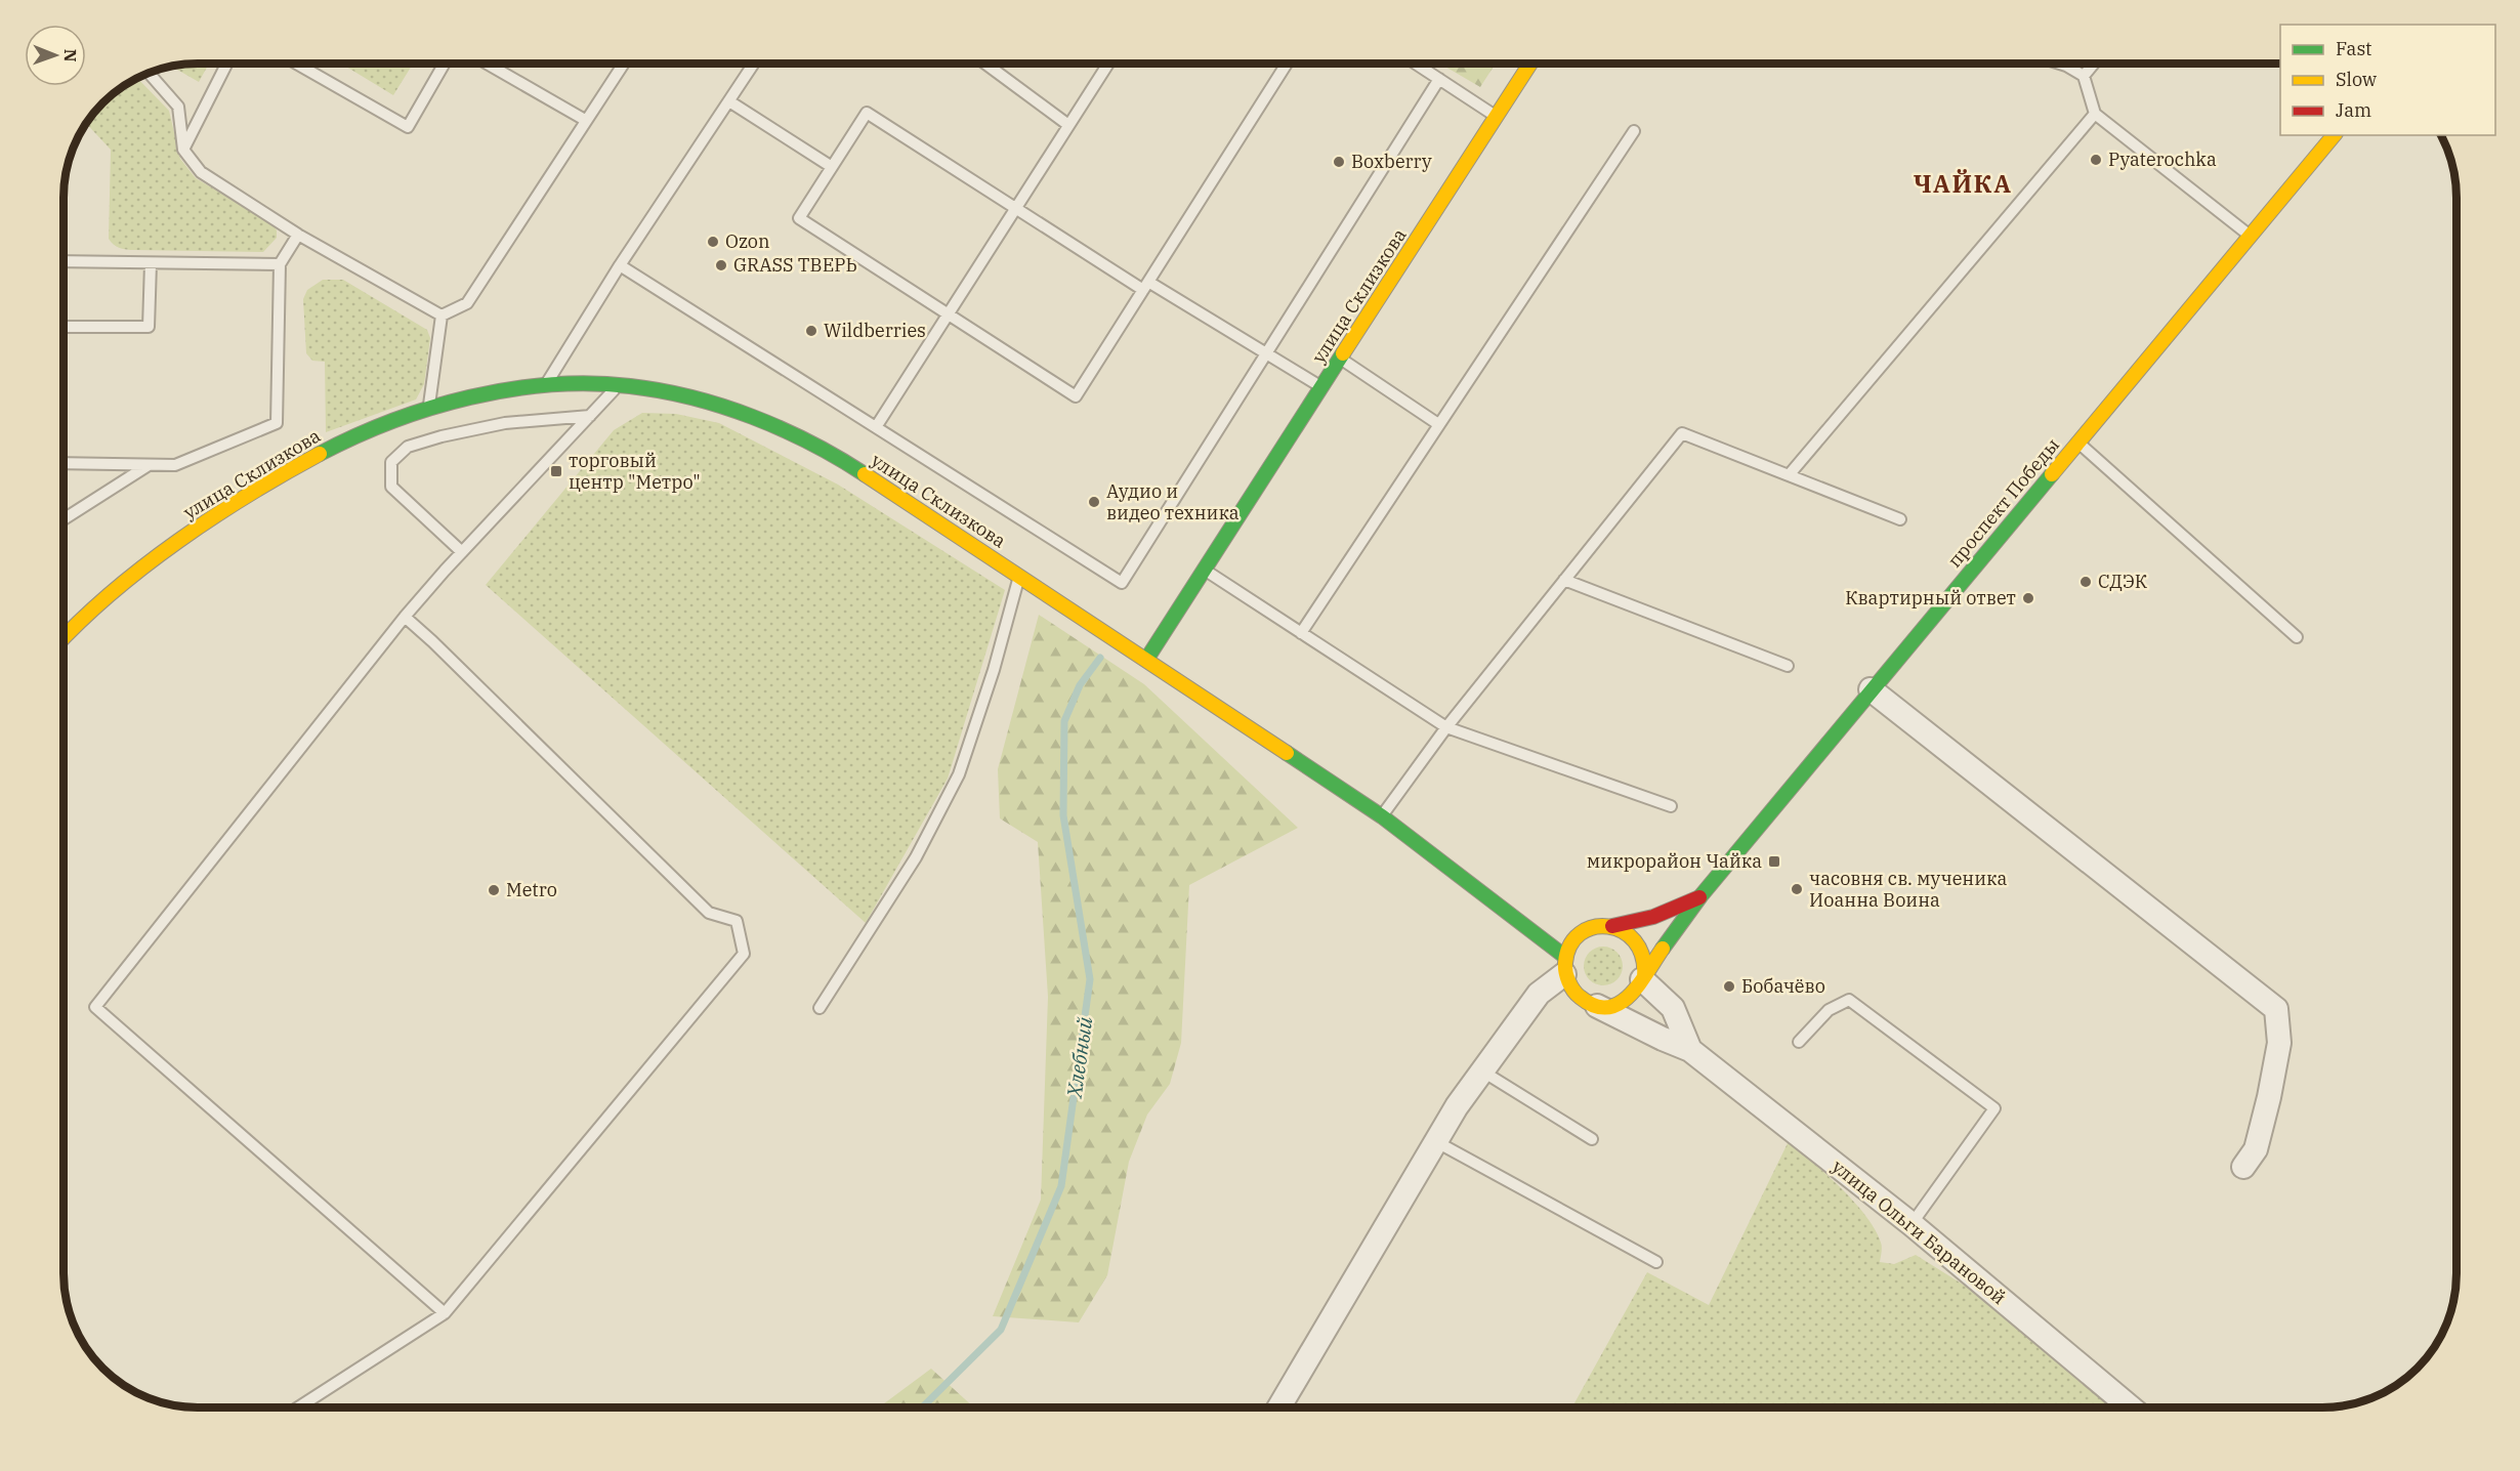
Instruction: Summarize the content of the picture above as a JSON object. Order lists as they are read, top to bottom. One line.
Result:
{"streets":{"street":["улица Склизкова","проспект Победы","улица Ольги Барановой"]},"crossings":[["проспект Победы","улица Ольги Барановой"]],"districts":["ЧАЙКА"],"water":["Хлебный"],"places":{"other":["Pyaterochka","Boxberry","Ozon","GRASS ТВЕРЬ","Wildberries","Аудио и видео техника","СДЭК","Квартирный ответ","часовня св. мученика Иоанна Воина","Metro","Бобачёво"],"transit":["торговый центр \"Метро\"","микрорайон Чайка"]},"legend":["Fast","Slow","Jam"],"north":"right"}
